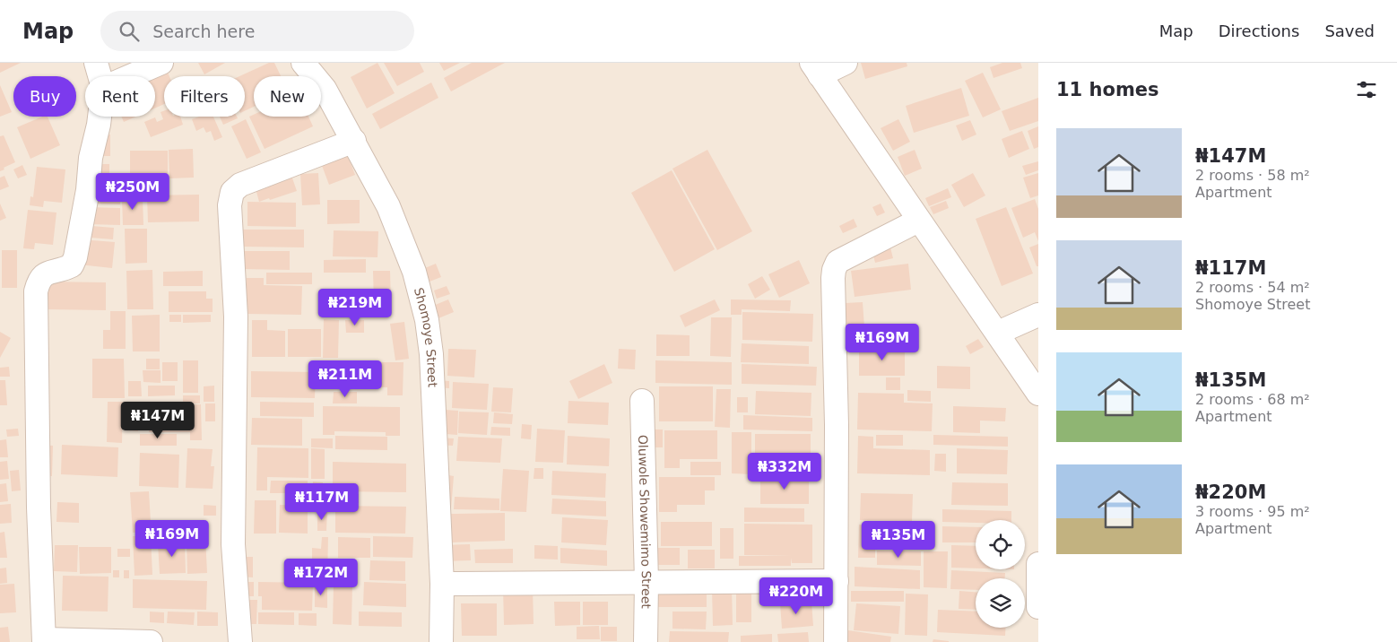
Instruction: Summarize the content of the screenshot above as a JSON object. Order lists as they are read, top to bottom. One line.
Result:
{"streets":{"street":["Shomoye Street","Oluwole Showemimo Street"]},"page":{"header":"Map","search":"Search here","nav":["Map","Directions","Saved"],"heading":"11 homes","chip":["Buy","Rent","Filters","New"],"list":[{"name":"₦147M","note":"2 rooms · 58 m² · Apartment"},{"name":"₦117M","note":"2 rooms · 54 m² · Shomoye Street"},{"name":"₦135M","note":"2 rooms · 68 m² · Apartment"},{"name":"₦220M","note":"3 rooms · 95 m² · Apartment"}],"price":["₦250M","₦219M","₦169M","₦211M","₦147M","₦332M","₦117M","₦169M","₦135M","₦172M","₦220M"]}}
